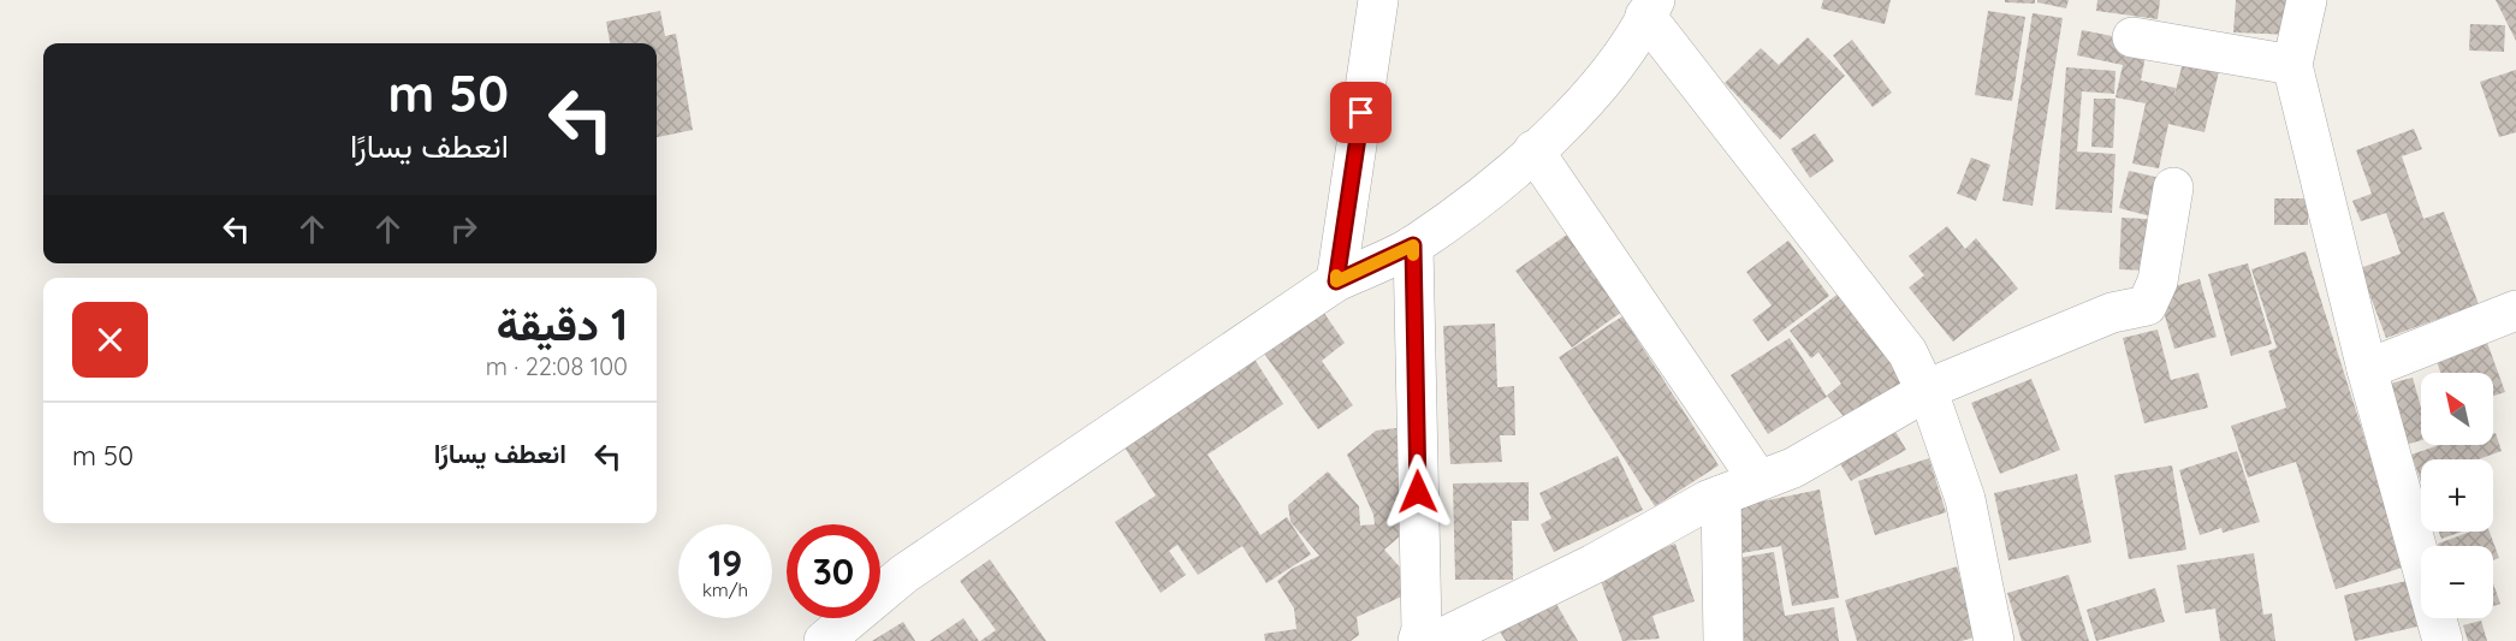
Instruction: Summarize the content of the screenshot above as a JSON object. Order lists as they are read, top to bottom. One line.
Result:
{"north":"top left","page":{"turn":["50 m","انعطف يسارًا"],"heading":["1 دقيقة","100 m · 22:08"],"map_buttons":["+","−"],"list":[{"name":"انعطف يسارًا","value":"50 m"}],"speed":"19 km/h","limit":"30"}}
